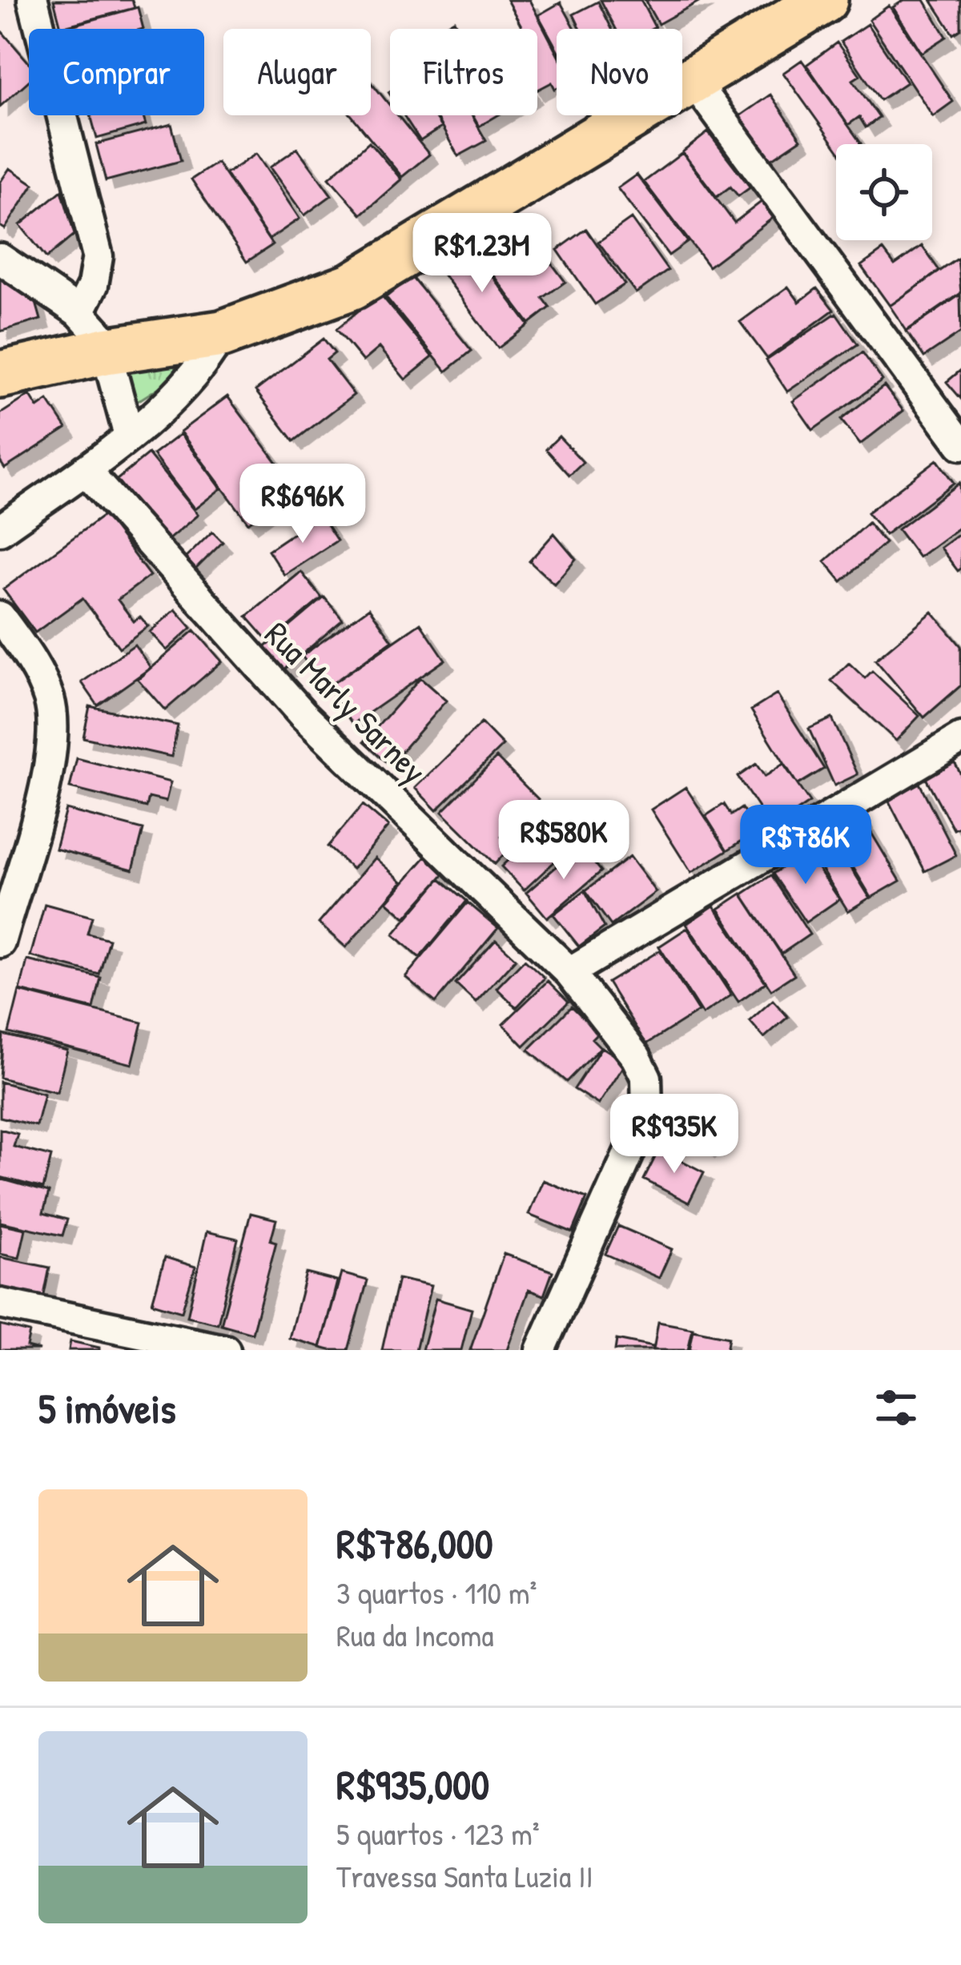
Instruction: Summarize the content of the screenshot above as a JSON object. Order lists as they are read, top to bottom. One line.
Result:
{"streets":{"street":["Rua Marly Sarney"]},"page":{"chip":["Comprar","Alugar","Filtros","Novo"],"price":["R$1.23M","R$696K","R$580K","R$786K","R$935K"],"heading":"5 imóveis","list":[{"name":"R$786,000","note":"3 quartos · 110 m² · Rua da Incoma"},{"name":"R$935,000","note":"5 quartos · 123 m² · Travessa Santa Luzia II"}]}}
